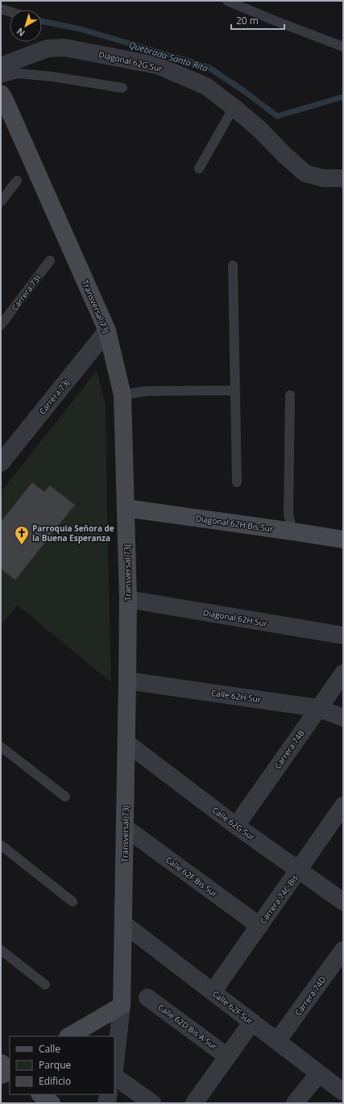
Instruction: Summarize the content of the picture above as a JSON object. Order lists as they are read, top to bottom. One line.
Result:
{"streets":{"street":["Diagonal 62G Sur","Transversal 73J","Carrera 73J","Diagonal 62H Bis Sur","Diagonal 62H Sur","Calle 62H Sur","Carrera 74B","Calle 62G Sur","Calle 62F Bis Sur","Carrera 74C Bis","Carrera 74D","Calle 62F Sur","Calle 62D Bis A Sur"],"lane":["Carrera 73I"]},"crossings":[["Transversal 73J","Carrera 73J"],["Transversal 73J","Diagonal 62H Bis Sur"],["Transversal 73J","Diagonal 62H Sur"],["Transversal 73J","Calle 62H Sur"],["Transversal 73J","Calle 62G Sur"],["Transversal 73J","Calle 62F Bis Sur"],["Transversal 73J","Calle 62F Sur"],["Calle 62H Sur","Carrera 74B"],["Carrera 74B","Calle 62G Sur"],["Calle 62G Sur","Carrera 74C Bis"],["Calle 62F Bis Sur","Carrera 74C Bis"],["Carrera 74C Bis","Calle 62F Sur"],["Carrera 74D","Calle 62F Sur"]],"water":["Quebrada Santa Rita"],"places":{"church":["Parroquia Señora de la Buena Esperanza"]},"legend":["Calle","Parque","Edificio"],"scale_bar":"20 m","north":"bottom left"}
